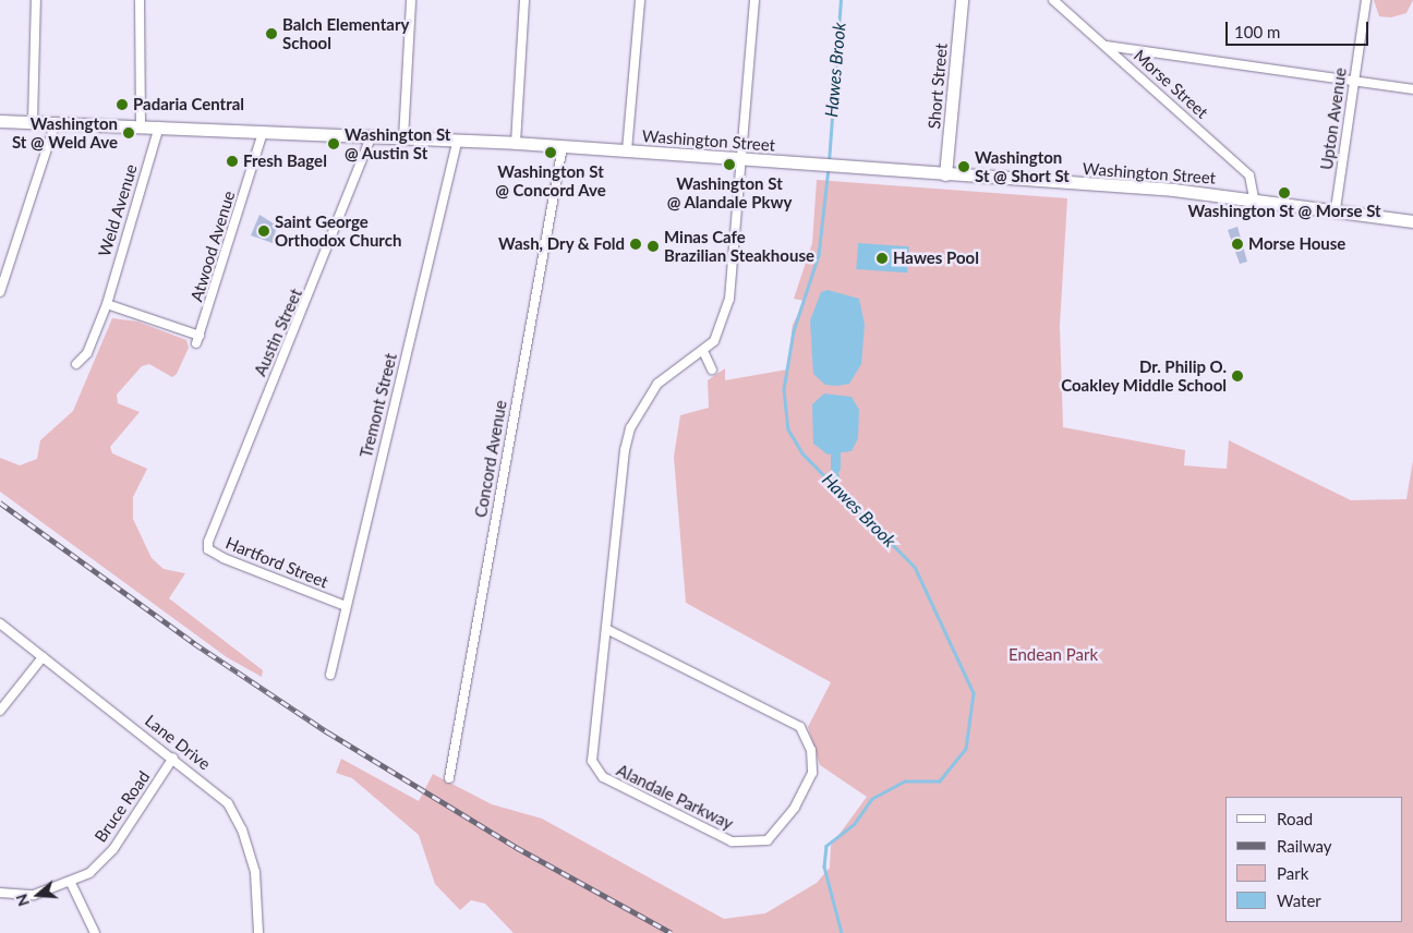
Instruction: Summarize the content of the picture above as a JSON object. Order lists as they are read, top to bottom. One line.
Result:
{"streets":{"main road":["Short Street","Washington Street"],"street":["Morse Street","Upton Avenue","Weld Avenue","Atwood Avenue","Austin Street","Tremont Street","Concord Avenue","Hartford Street","Lane Drive","Alandale Parkway","Bruce Road"]},"crossings":[["Morse Street","Washington Street"],["Short Street","Washington Street"],["Upton Avenue","Washington Street"],["Washington Street","Weld Avenue"],["Washington Street","Atwood Avenue"],["Washington Street","Austin Street"],["Washington Street","Tremont Street"],["Washington Street","Concord Avenue"],["Washington Street","Alandale Parkway"],["Weld Avenue","Atwood Avenue"],["Austin Street","Hartford Street"],["Tremont Street","Hartford Street"],["Lane Drive","Bruce Road"]],"water":["Hawes Brook"],"parks":["Endean Park"],"places":["Balch Elementary School","Padaria Central","Washington St @ Weld Ave","Washington St @ Austin St","Washington St @ Concord Ave","Fresh Bagel","Washington St @ Alandale Pkwy","Washington St @ Short St","Washington St @ Morse St","Saint George Orthodox Church","Wash, Dry & Fold","Morse House","Minas Cafe Brazilian Steakhouse","Hawes Pool","Dr. Philip O. Coakley Middle School"],"legend":["Road","Railway","Park","Water"],"scale_bar":"100 m","north":"left"}
